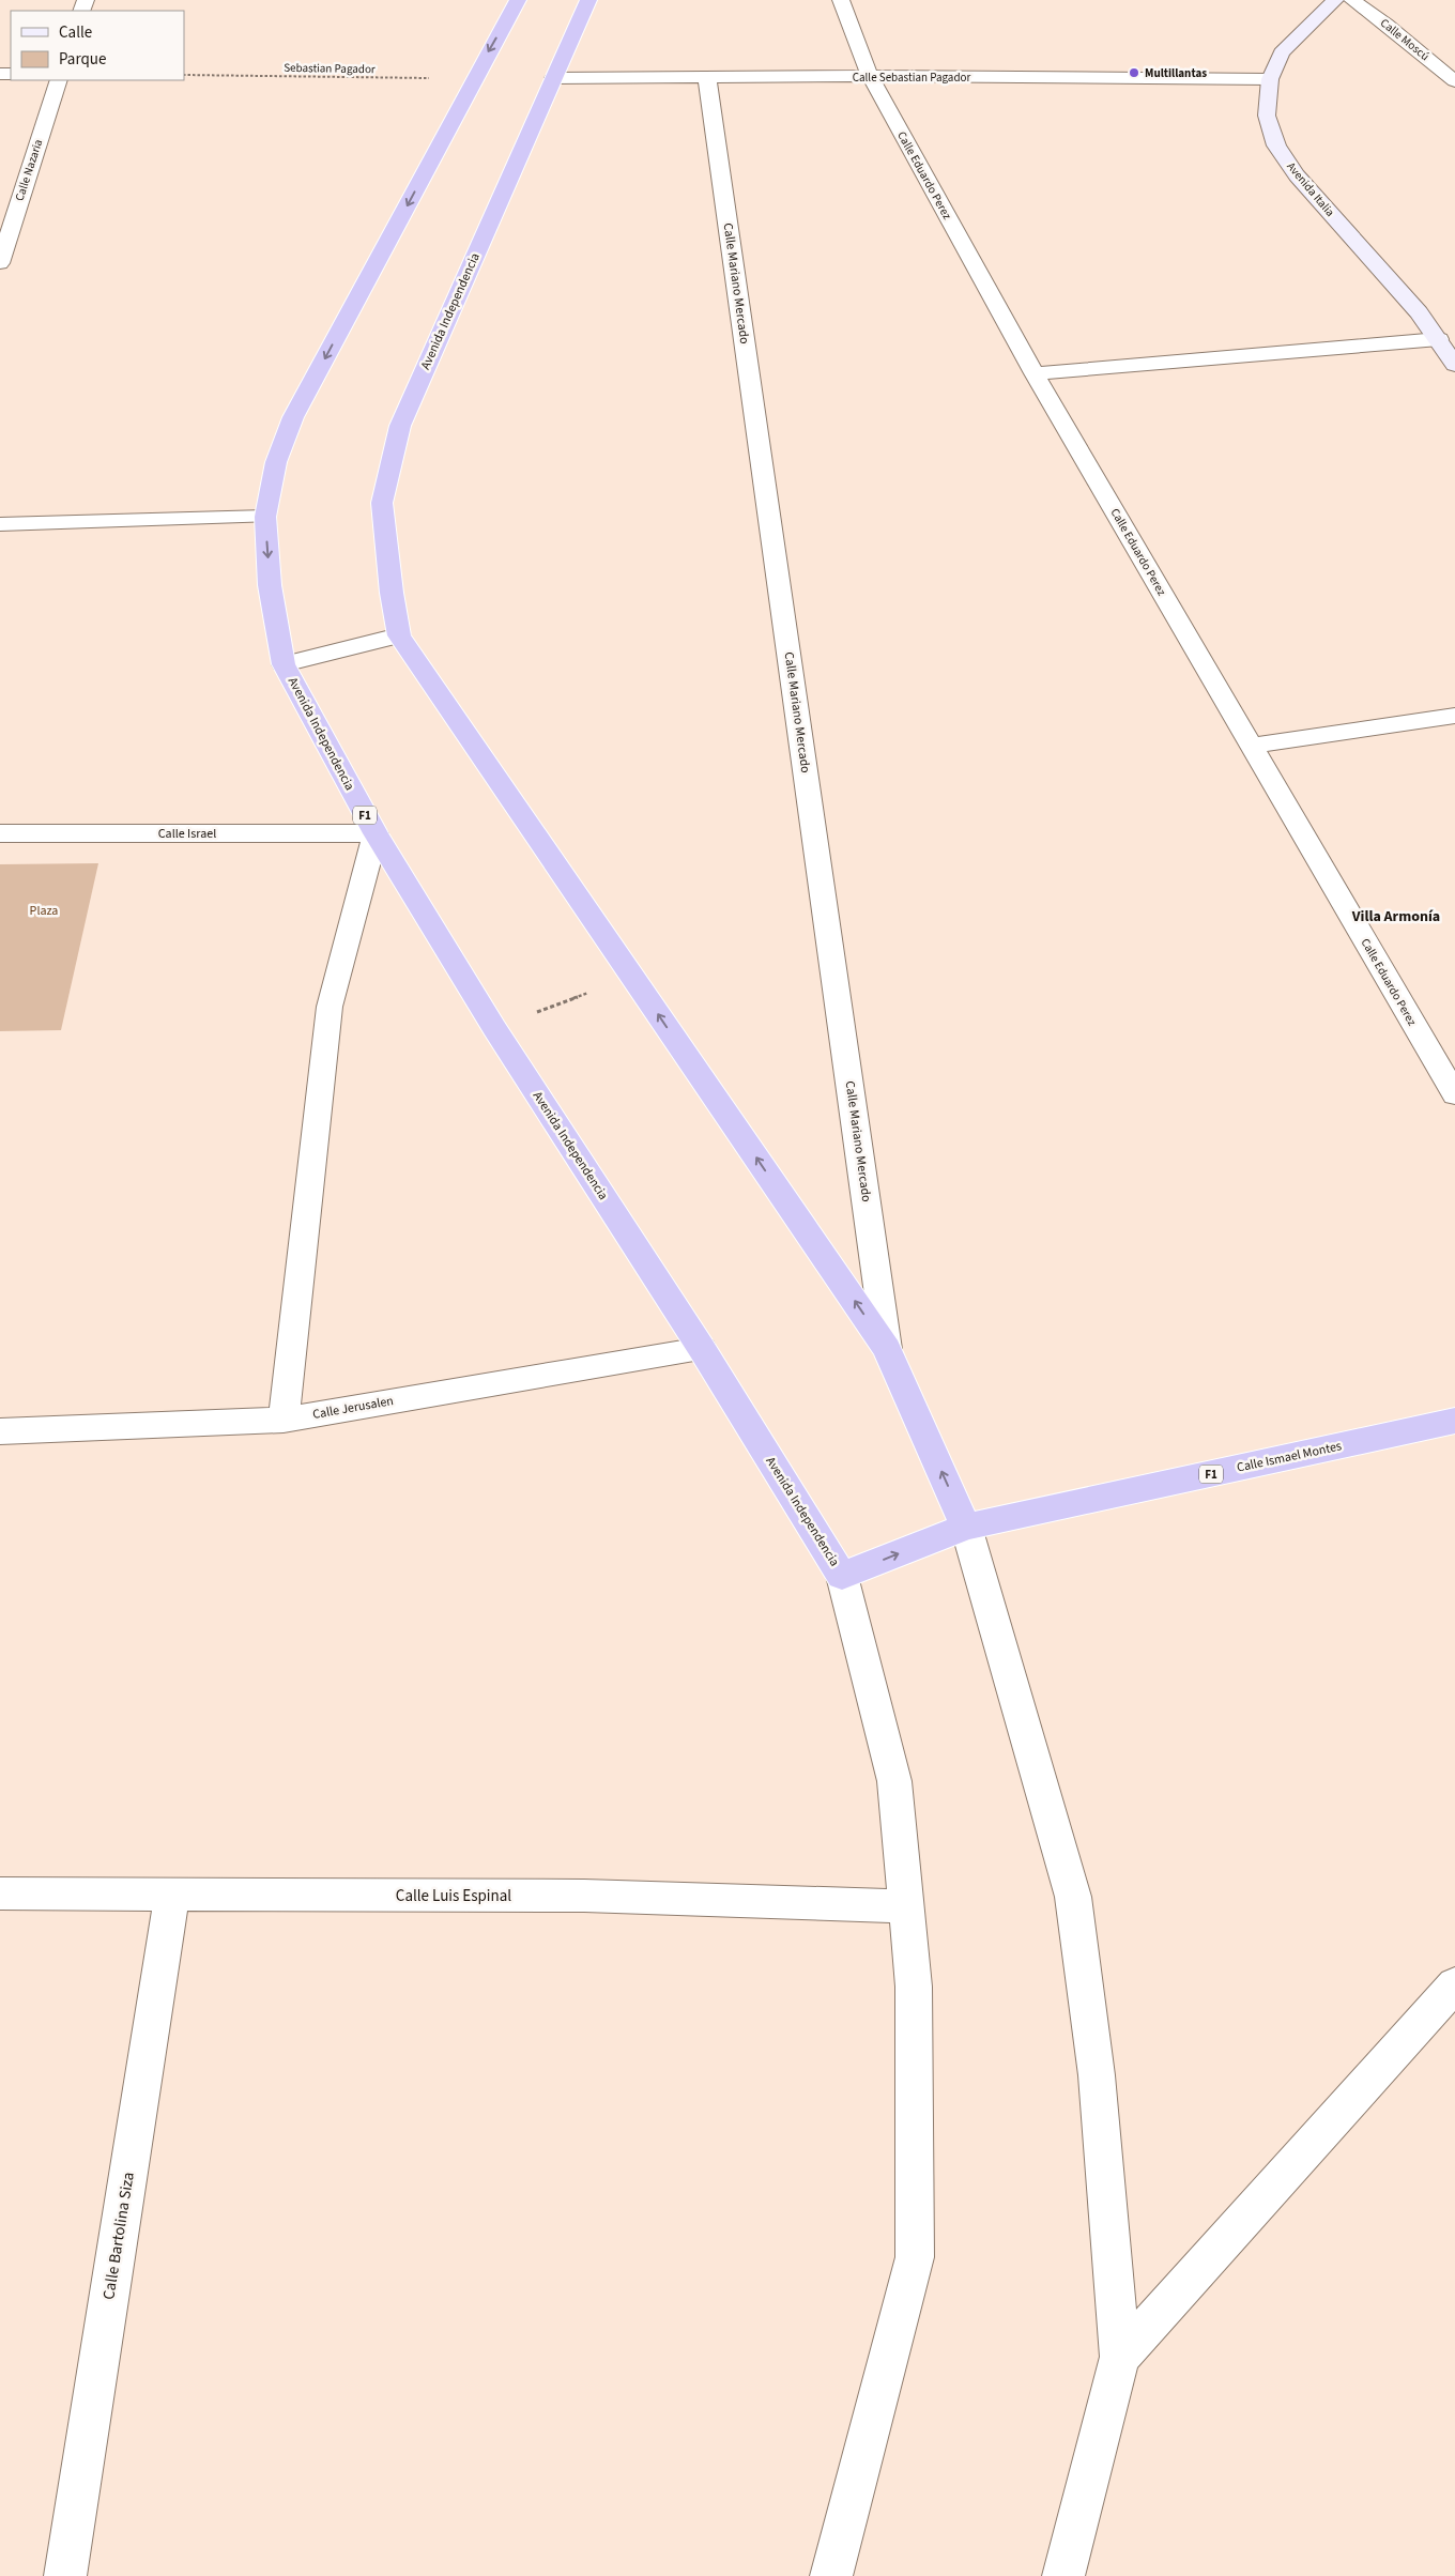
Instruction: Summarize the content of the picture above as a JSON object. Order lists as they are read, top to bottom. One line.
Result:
{"streets":{"highway":["Avenida Independencia","F1","Calle Ismael Montes"],"main road":["Avenida Italia"],"street":["Calle Moscú","Calle Sebastian Pagador","Calle Nazaria","Calle Eduardo Perez","Calle Mariano Mercado","Calle Israel","Calle Jerusalen","Calle Luis Espinal","Calle Bartolina Siza"],"path":["Sebastian Pagador"]},"crossings":[["Sebastian Pagador","Avenida Independencia"],["Calle Sebastian Pagador","Calle Eduardo Perez"],["Calle Sebastian Pagador","Avenida Italia"],["Calle Sebastian Pagador","Calle Mariano Mercado"],["Calle Sebastian Pagador","Avenida Independencia"],["Calle Mariano Mercado","Avenida Independencia"],["Avenida Independencia","Calle Israel"],["Avenida Independencia","Calle Jerusalen"],["Avenida Independencia","Calle Ismael Montes"],["Calle Luis Espinal","Calle Bartolina Siza"]],"districts":["Villa Armonía"],"parks":["Plaza"],"places":["Multillantas"],"legend":["Calle","Parque"]}
